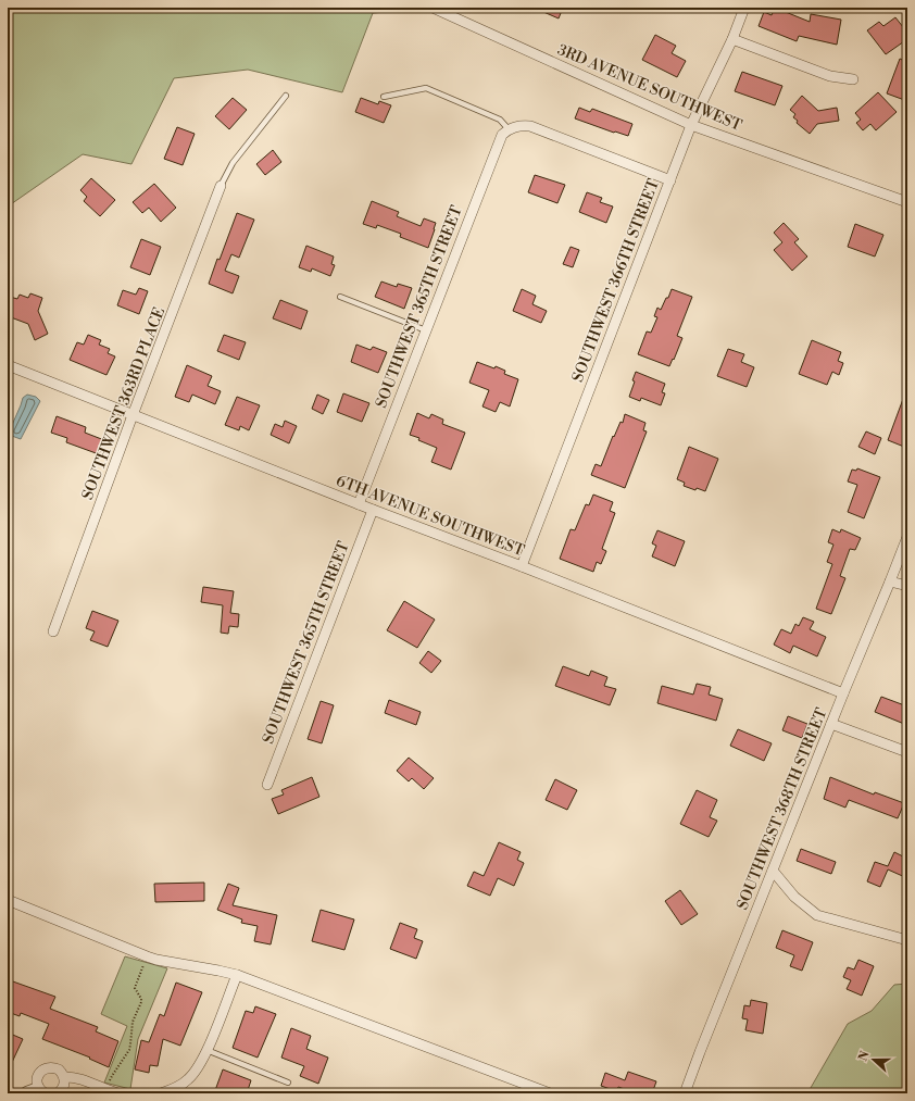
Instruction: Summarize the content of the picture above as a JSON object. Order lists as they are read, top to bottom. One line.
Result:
{"streets":{"street":["3RD AVENUE SOUTHWEST","SOUTHWEST 366TH STREET","SOUTHWEST 365TH STREET","SOUTHWEST 363RD PLACE","6TH AVENUE SOUTHWEST","SOUTHWEST 368TH STREET"]},"crossings":[["3RD AVENUE SOUTHWEST","SOUTHWEST 366TH STREET"],["SOUTHWEST 366TH STREET","6TH AVENUE SOUTHWEST"],["SOUTHWEST 365TH STREET","6TH AVENUE SOUTHWEST"],["SOUTHWEST 363RD PLACE","6TH AVENUE SOUTHWEST"],["6TH AVENUE SOUTHWEST","SOUTHWEST 368TH STREET"]],"north":"left"}
